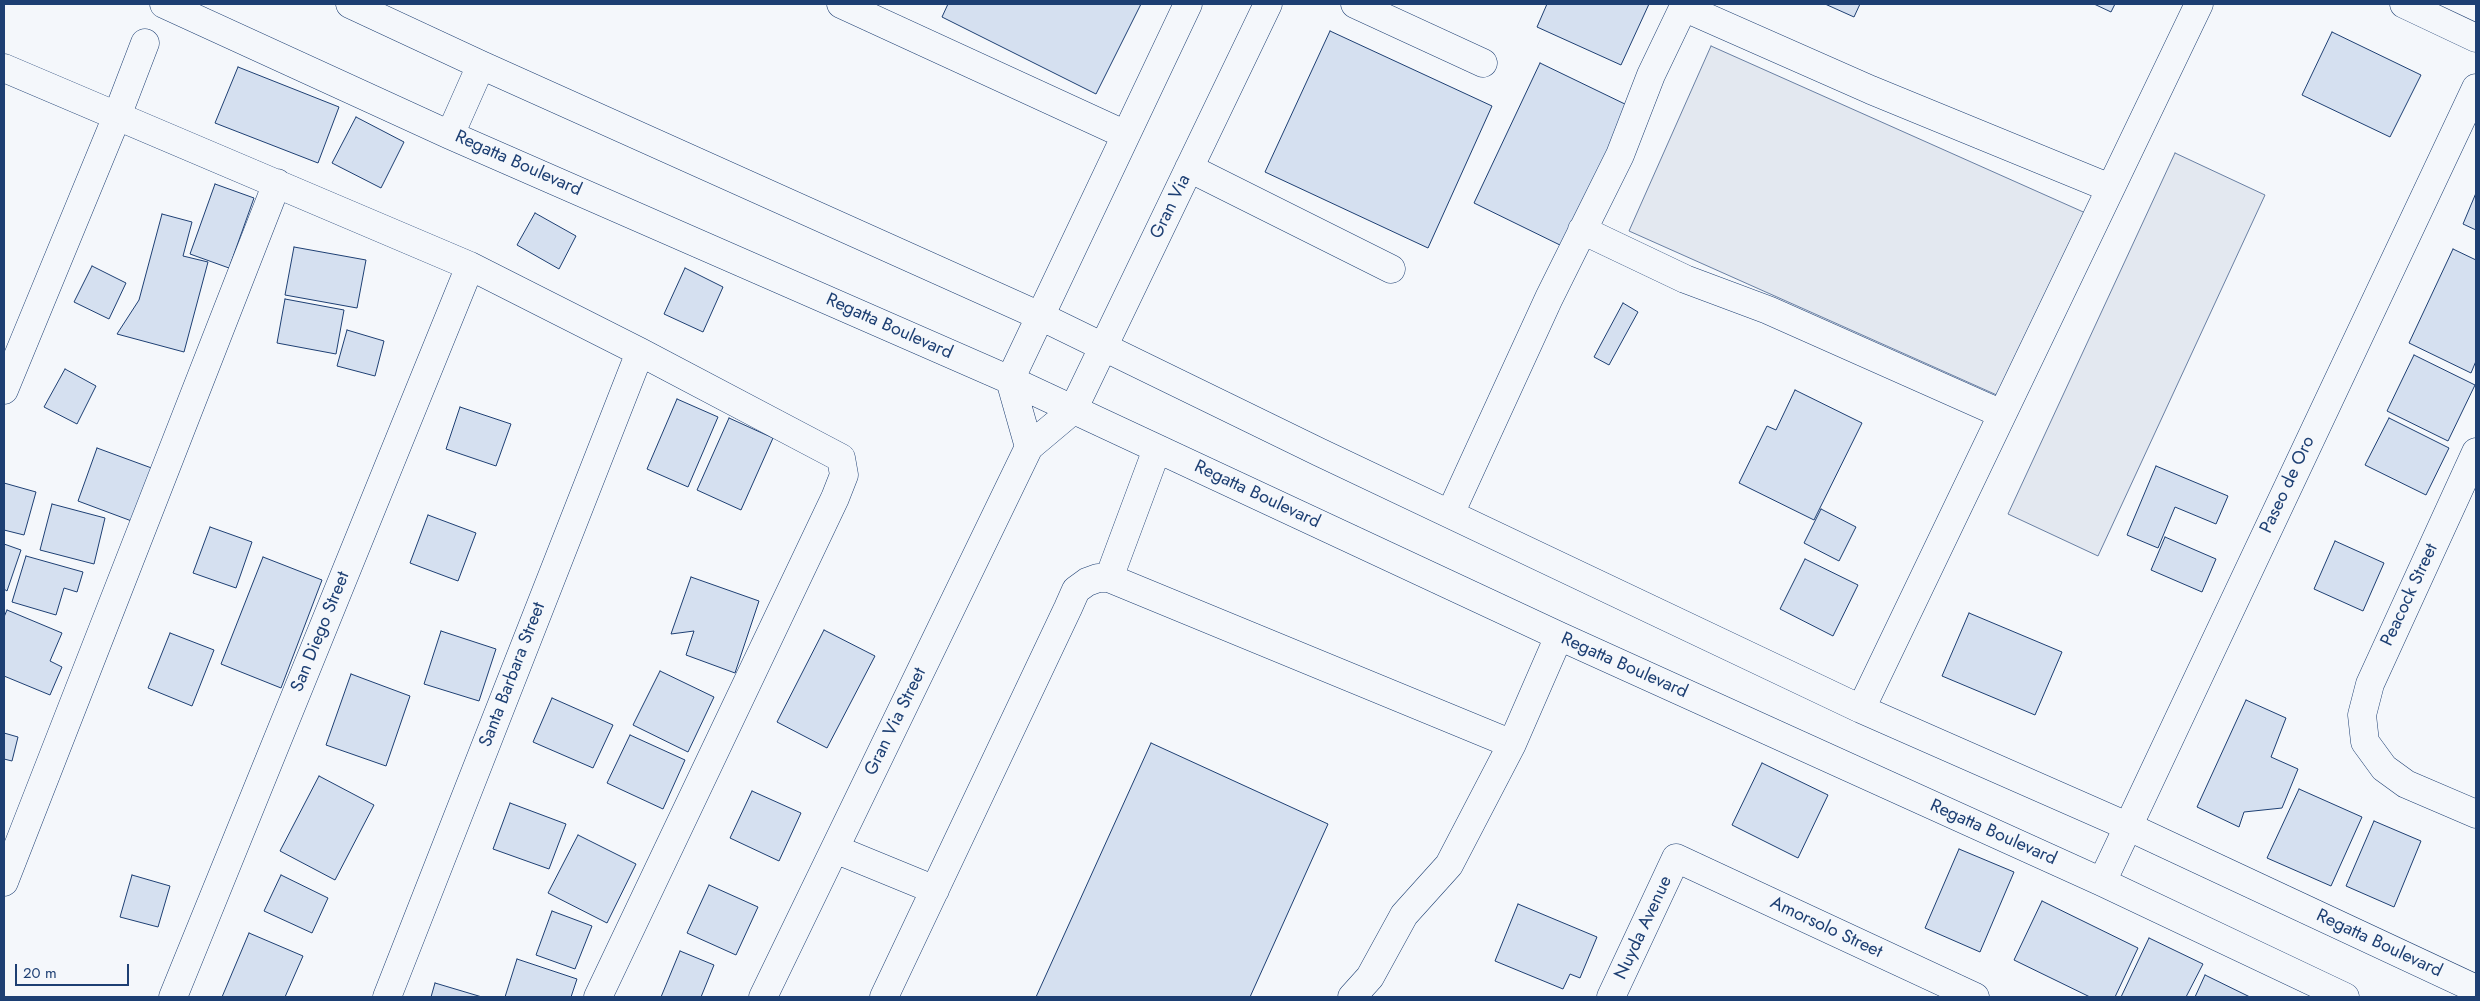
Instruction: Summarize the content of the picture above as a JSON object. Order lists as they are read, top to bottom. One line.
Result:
{"streets":{"street":["Regatta Boulevard","Gran Via","Paseo de Oro","Peacock Street","San Diego Street","Santa Barbara Street","Gran Via Street","Nuyda Avenue","Amorsolo Street"]},"crossings":[["Regatta Boulevard","Gran Via"],["Regatta Boulevard","Paseo de Oro"],["Regatta Boulevard","Gran Via Street"],["Gran Via","Gran Via Street"],["Nuyda Avenue","Amorsolo Street"]],"scale_bar":"20 m"}
